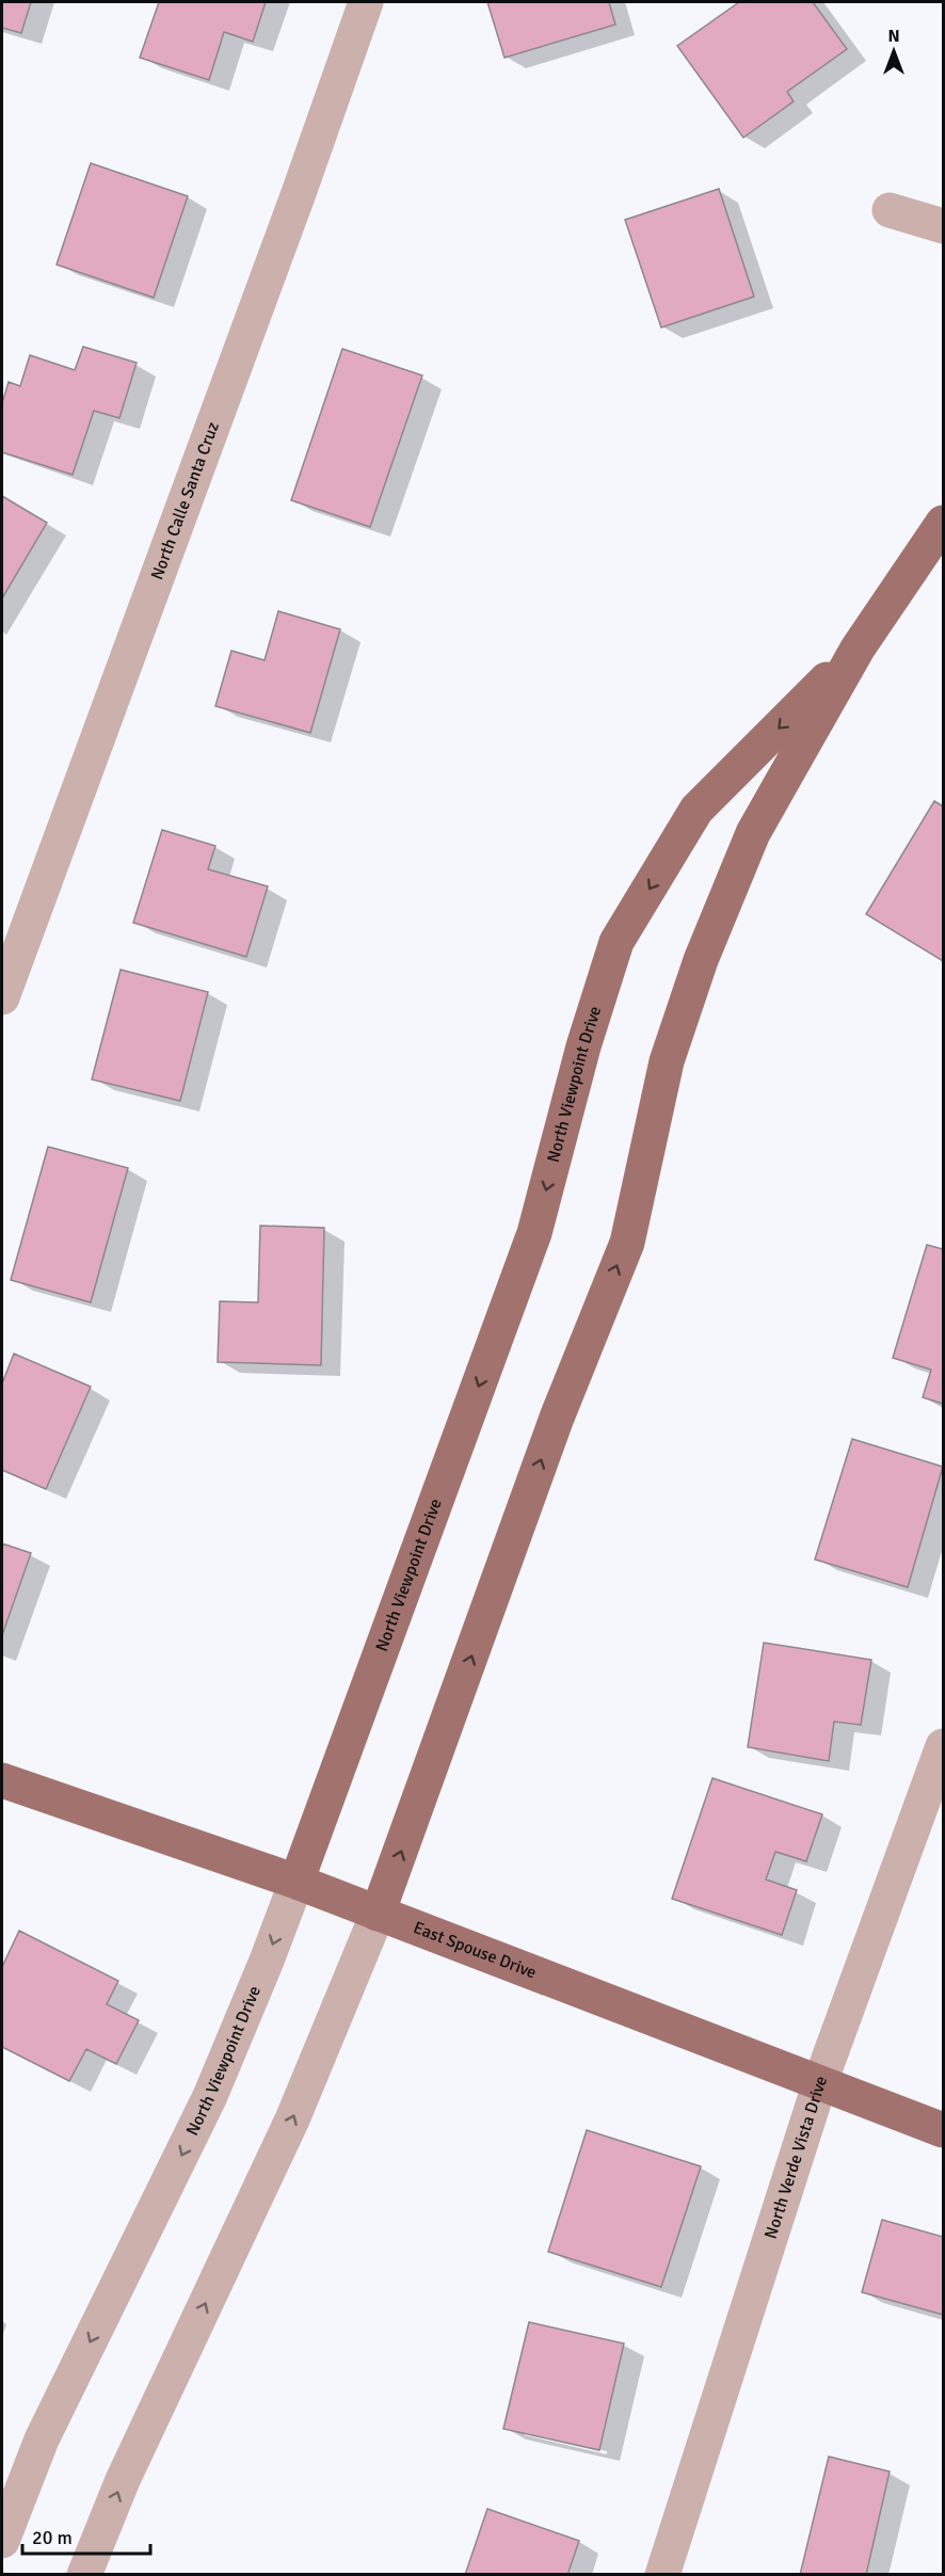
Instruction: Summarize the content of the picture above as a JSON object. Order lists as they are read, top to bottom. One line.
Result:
{"streets":{"main road":["North Viewpoint Drive","East Spouse Drive"],"street":["North Calle Santa Cruz","North Verde Vista Drive"]},"crossings":[["North Viewpoint Drive","East Spouse Drive"],["East Spouse Drive","North Verde Vista Drive"]],"scale_bar":"20 m","north":"top"}
